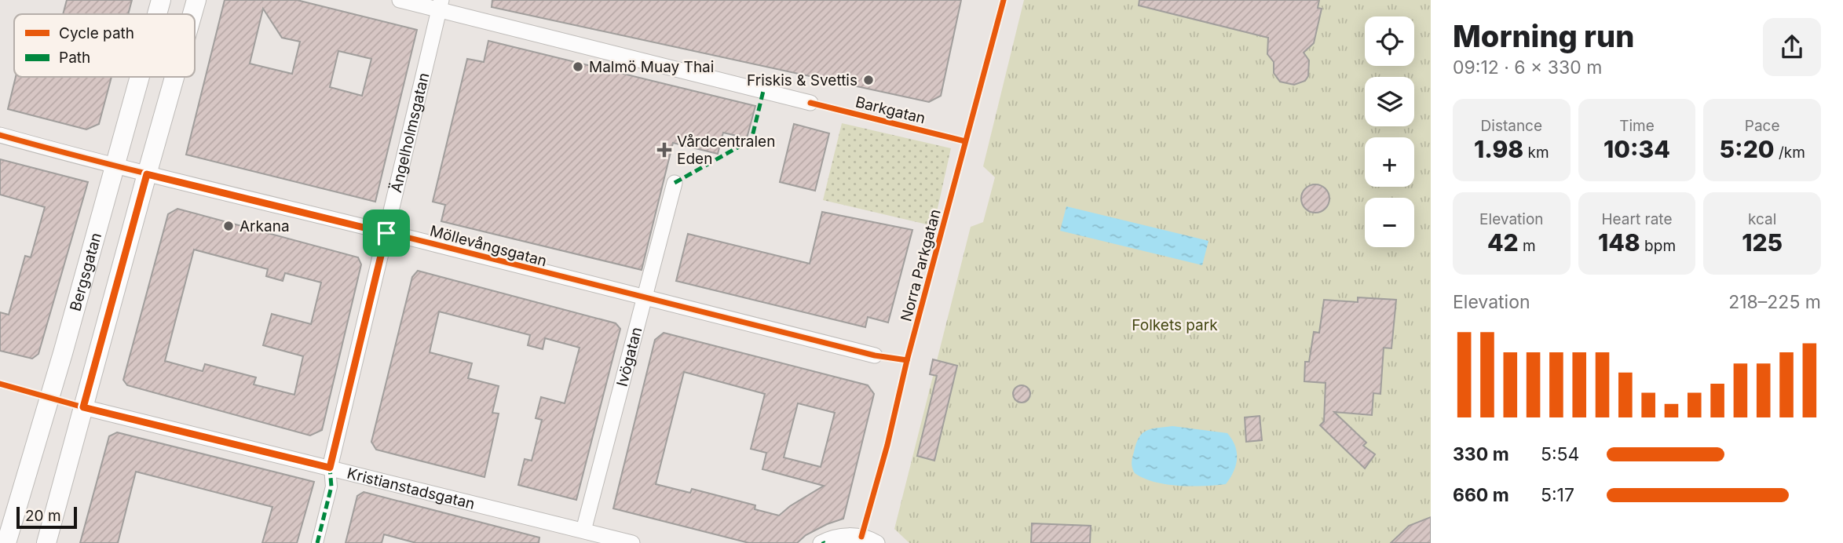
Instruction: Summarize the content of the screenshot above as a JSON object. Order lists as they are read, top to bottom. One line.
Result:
{"streets":{"street":["Ängelholmsgatan","Möllevångsgatan","Bergsgatan","Ivögatan","Kristianstadsgatan"],"cycle path":["Barkgatan","Norra Parkgatan"]},"crossings":[["Ängelholmsgatan","Möllevångsgatan"],["Ängelholmsgatan","Kristianstadsgatan"],["Möllevångsgatan","Bergsgatan"],["Möllevångsgatan","Ivögatan"],["Ivögatan","Kristianstadsgatan"]],"parks":["Folkets park"],"places":{"other":["Malmö Muay Thai","Friskis & Svettis","Arkana"],"health":["Vårdcentralen Eden"]},"legend":["Cycle path","Path"],"scale_bar":"20 m","page":{"heading":["Morning run","09:12 · 6 × 330 m"],"map_buttons":["+","−"],"stats":[["Distance","1.98 km"],["Time","10:34"],["Pace","5:20 /km"],["Elevation","42 m"],["Heart rate","148 bpm"],["kcal","125"]],"chart":["Elevation","218–225 m"],"list":[{"name":"330 m","note":"5:54"},{"name":"660 m","note":"5:17"}],"scale":"20 m"}}
